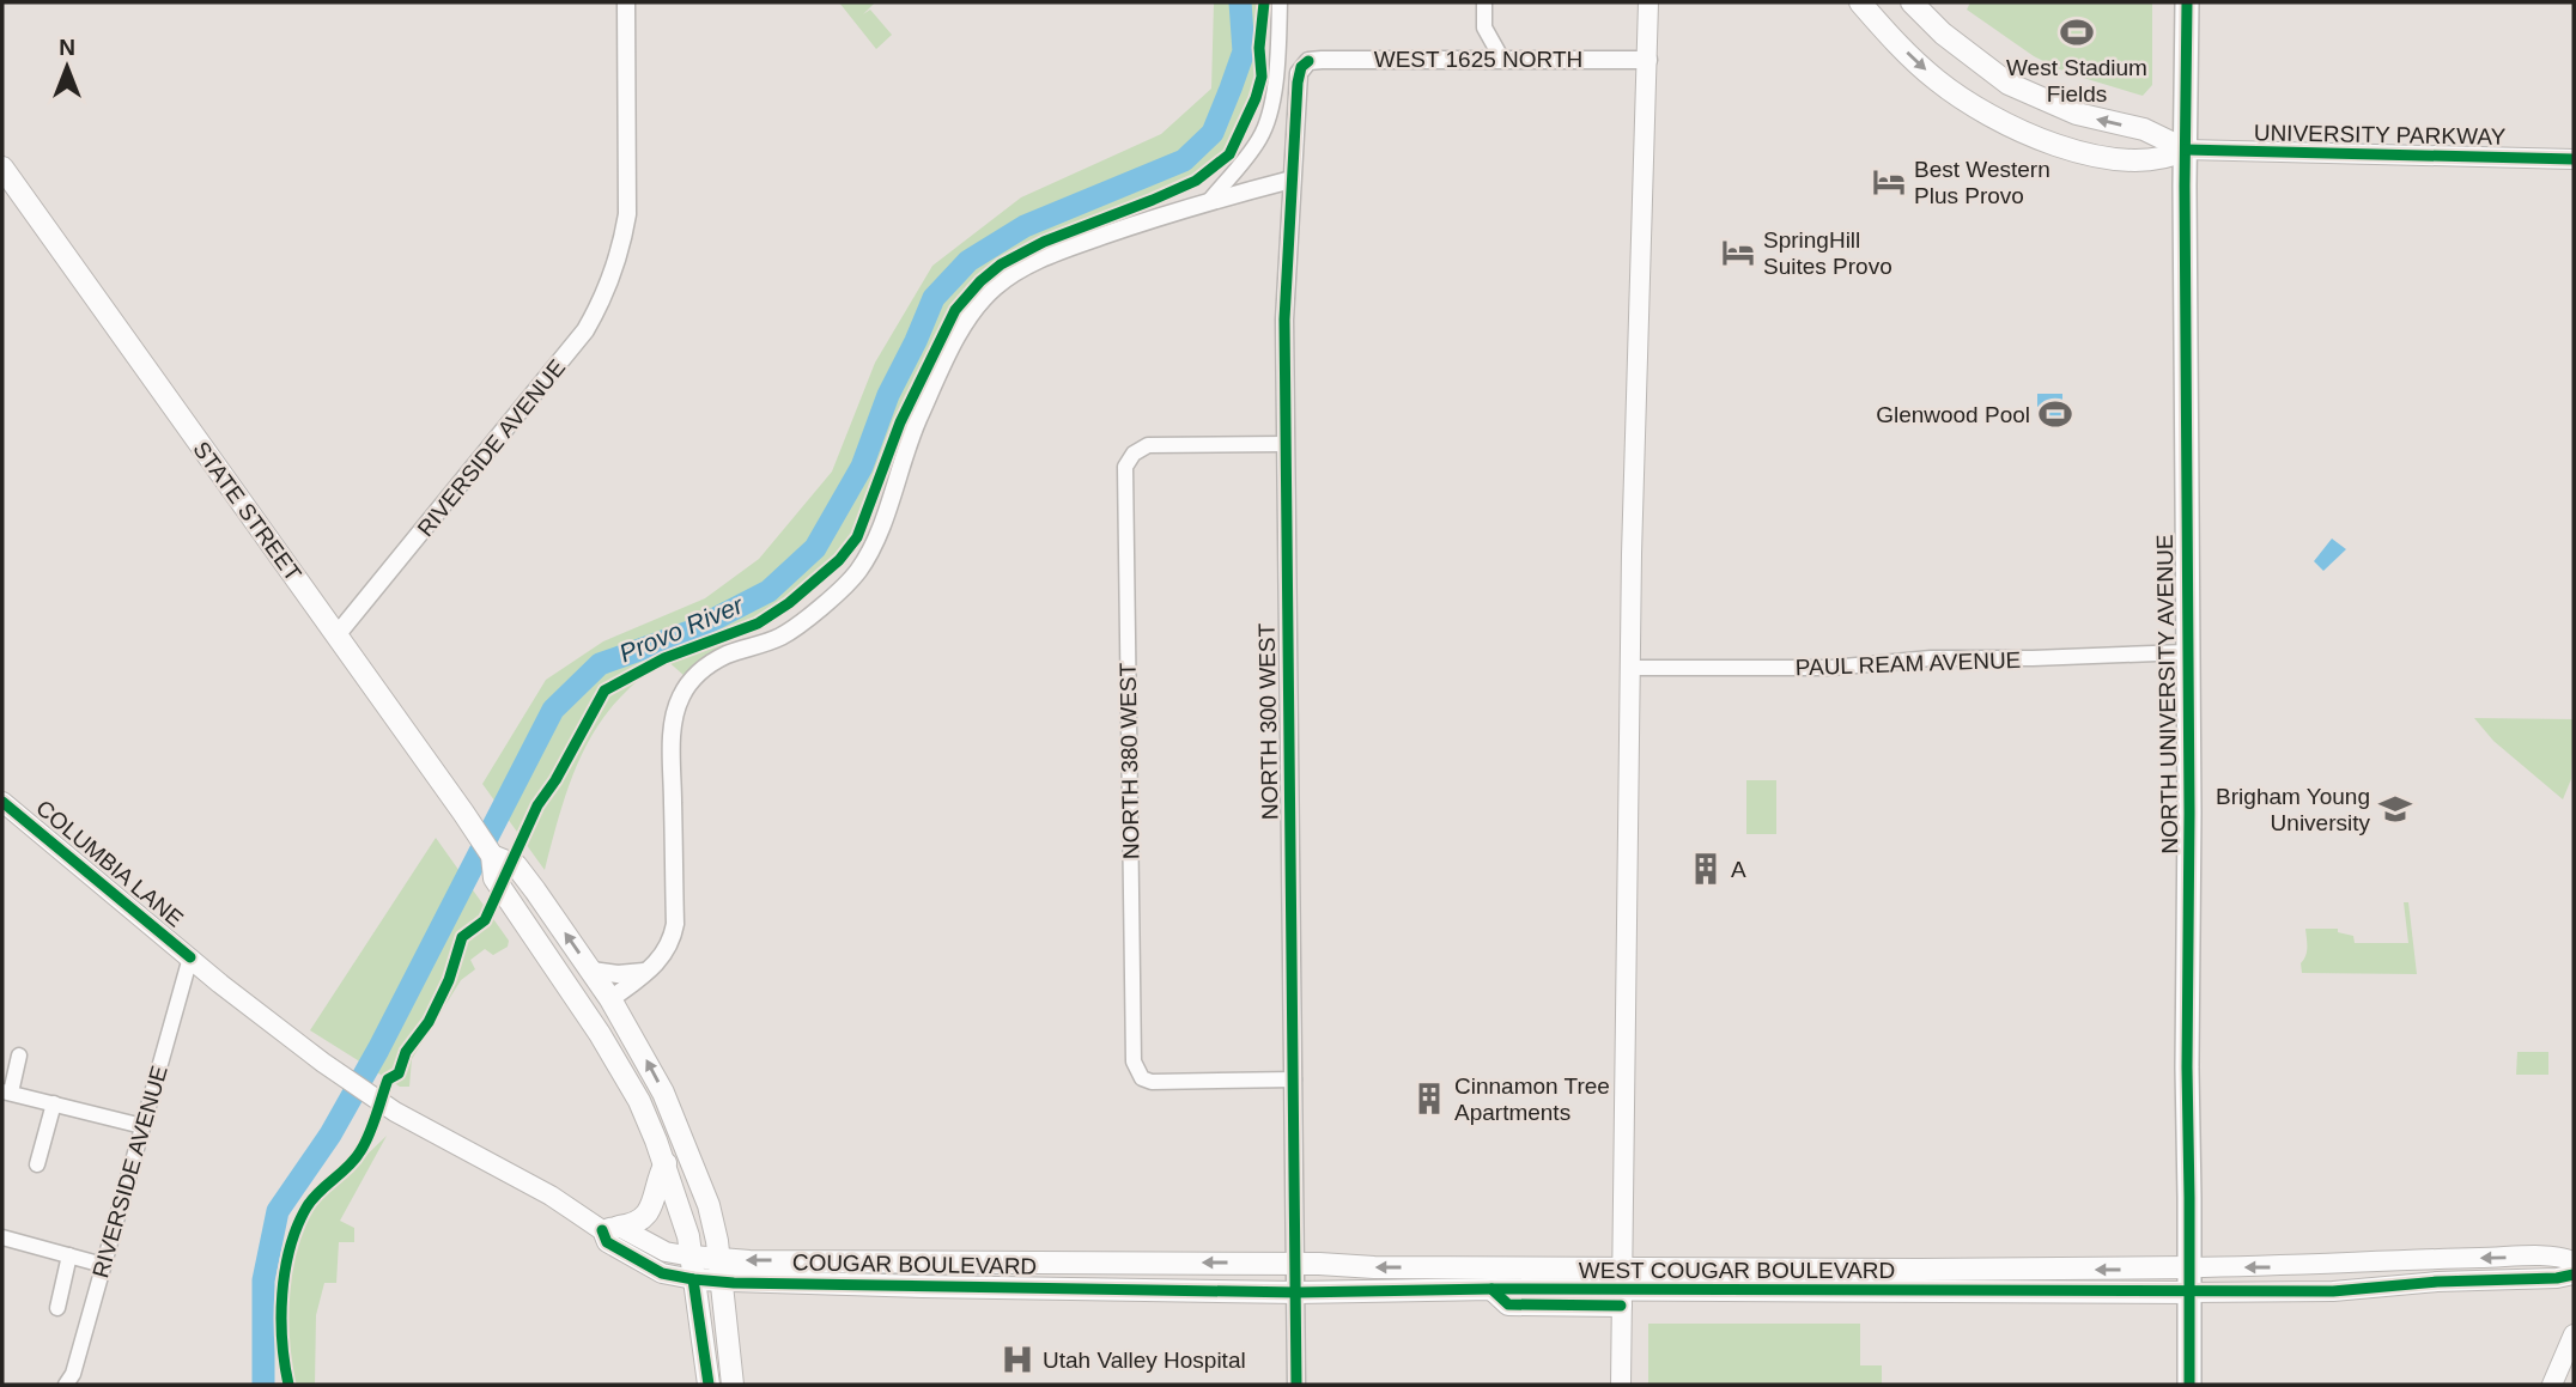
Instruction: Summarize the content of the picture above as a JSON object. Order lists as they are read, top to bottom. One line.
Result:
{"streets":{"highway":["NORTH UNIVERSITY AVENUE"],"main road":["UNIVERSITY PARKWAY","STATE STREET","COLUMBIA LANE","COUGAR BOULEVARD","WEST COUGAR BOULEVARD"],"street":["WEST 1625 NORTH","RIVERSIDE AVENUE","PAUL REAM AVENUE","NORTH 300 WEST","NORTH 380 WEST"]},"crossings":[["WEST 1625 NORTH","NORTH 300 WEST"],["UNIVERSITY PARKWAY","NORTH UNIVERSITY AVENUE"],["RIVERSIDE AVENUE","STATE STREET"],["RIVERSIDE AVENUE","COLUMBIA LANE"],["STATE STREET","COLUMBIA LANE"],["STATE STREET","COUGAR BOULEVARD"],["PAUL REAM AVENUE","NORTH UNIVERSITY AVENUE"],["NORTH UNIVERSITY AVENUE","WEST COUGAR BOULEVARD"],["NORTH 300 WEST","NORTH 380 WEST"],["NORTH 300 WEST","WEST COUGAR BOULEVARD"],["COLUMBIA LANE","COUGAR BOULEVARD"],["COUGAR BOULEVARD","WEST COUGAR BOULEVARD"]],"water":["Provo River"],"places":{"sports":["West Stadium Fields","Glenwood Pool"],"hotel":["Best Western Plus Provo","SpringHill Suites Provo"],"school or university":["Brigham Young University"],"building":["A","Cinnamon Tree Apartments"],"hospital":["Utah Valley Hospital"]},"north":"top"}
